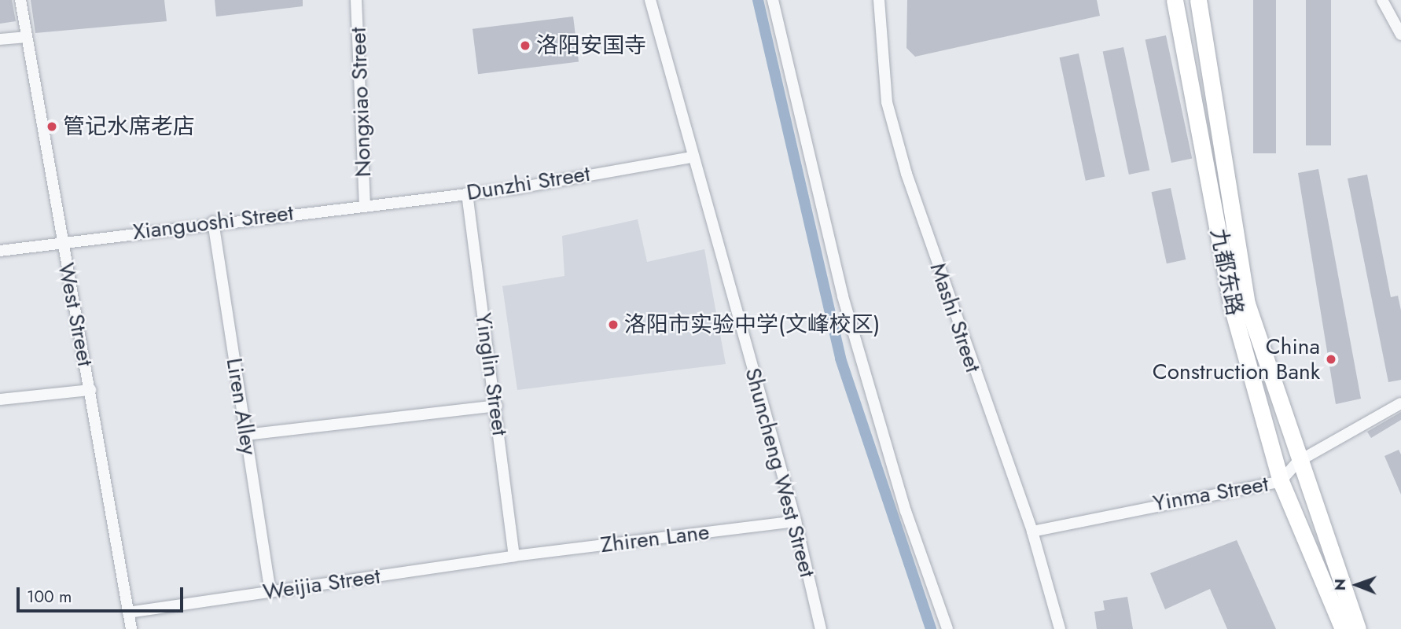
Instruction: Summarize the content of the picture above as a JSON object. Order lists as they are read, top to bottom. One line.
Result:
{"streets":{"highway":["九都东路"],"street":["Nongxiao Street","Dunzhi Street","Xianguoshi Street","West Street","Mashi Street","Yinglin Street","Liren Alley","Shuncheng West Street","Yinma Street","Zhiren Lane","Weijia Street"]},"crossings":[["Nongxiao Street","Dunzhi Street"],["Nongxiao Street","Xianguoshi Street"],["Dunzhi Street","Xianguoshi Street"],["Dunzhi Street","Yinglin Street"],["Dunzhi Street","Shuncheng West Street"],["Xianguoshi Street","West Street"],["Xianguoshi Street","Liren Alley"],["九都东路","Yinma Street"],["West Street","Weijia Street"],["Mashi Street","Yinma Street"],["Yinglin Street","Zhiren Lane"],["Yinglin Street","Weijia Street"],["Liren Alley","Weijia Street"],["Shuncheng West Street","Zhiren Lane"],["Zhiren Lane","Weijia Street"]],"places":["洛阳安国寺","管记水席老店","洛阳市实验中学(文峰校区)","China Construction Bank"],"scale_bar":"100 m","north":"left"}
